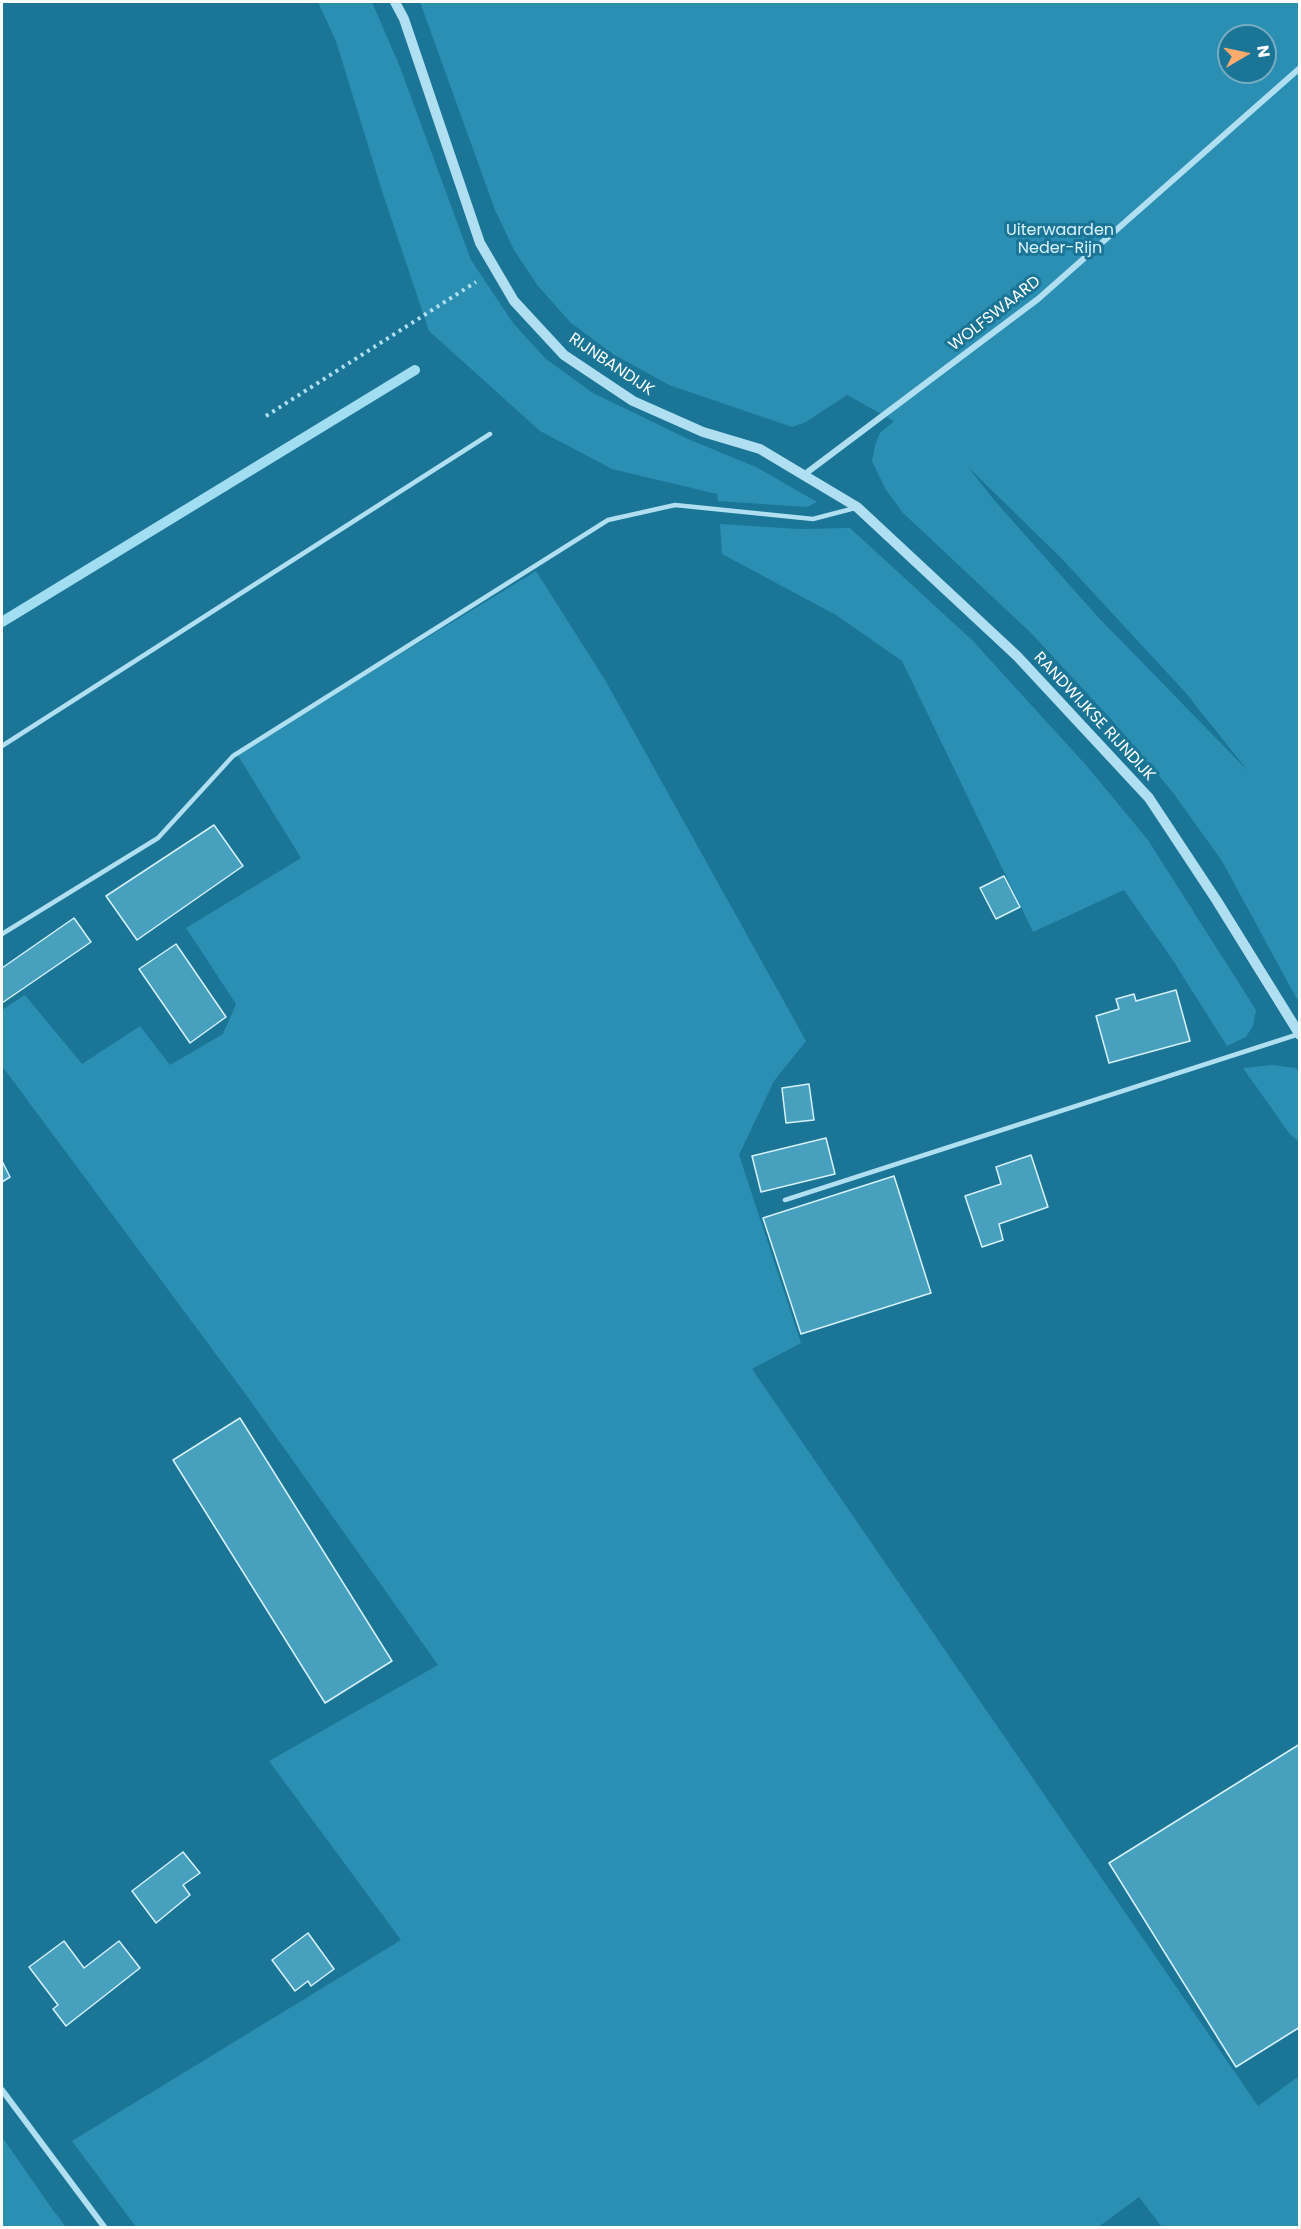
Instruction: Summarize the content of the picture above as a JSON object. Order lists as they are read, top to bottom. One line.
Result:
{"streets":{"street":["WOLFSWAARD","RIJNBANDIJK","RANDWIJKSE RIJNDIJK"]},"crossings":[["WOLFSWAARD","RIJNBANDIJK"],["WOLFSWAARD","RANDWIJKSE RIJNDIJK"],["RIJNBANDIJK","RANDWIJKSE RIJNDIJK"]],"parks":["Uiterwaarden Neder-Rijn"],"north":"right"}
